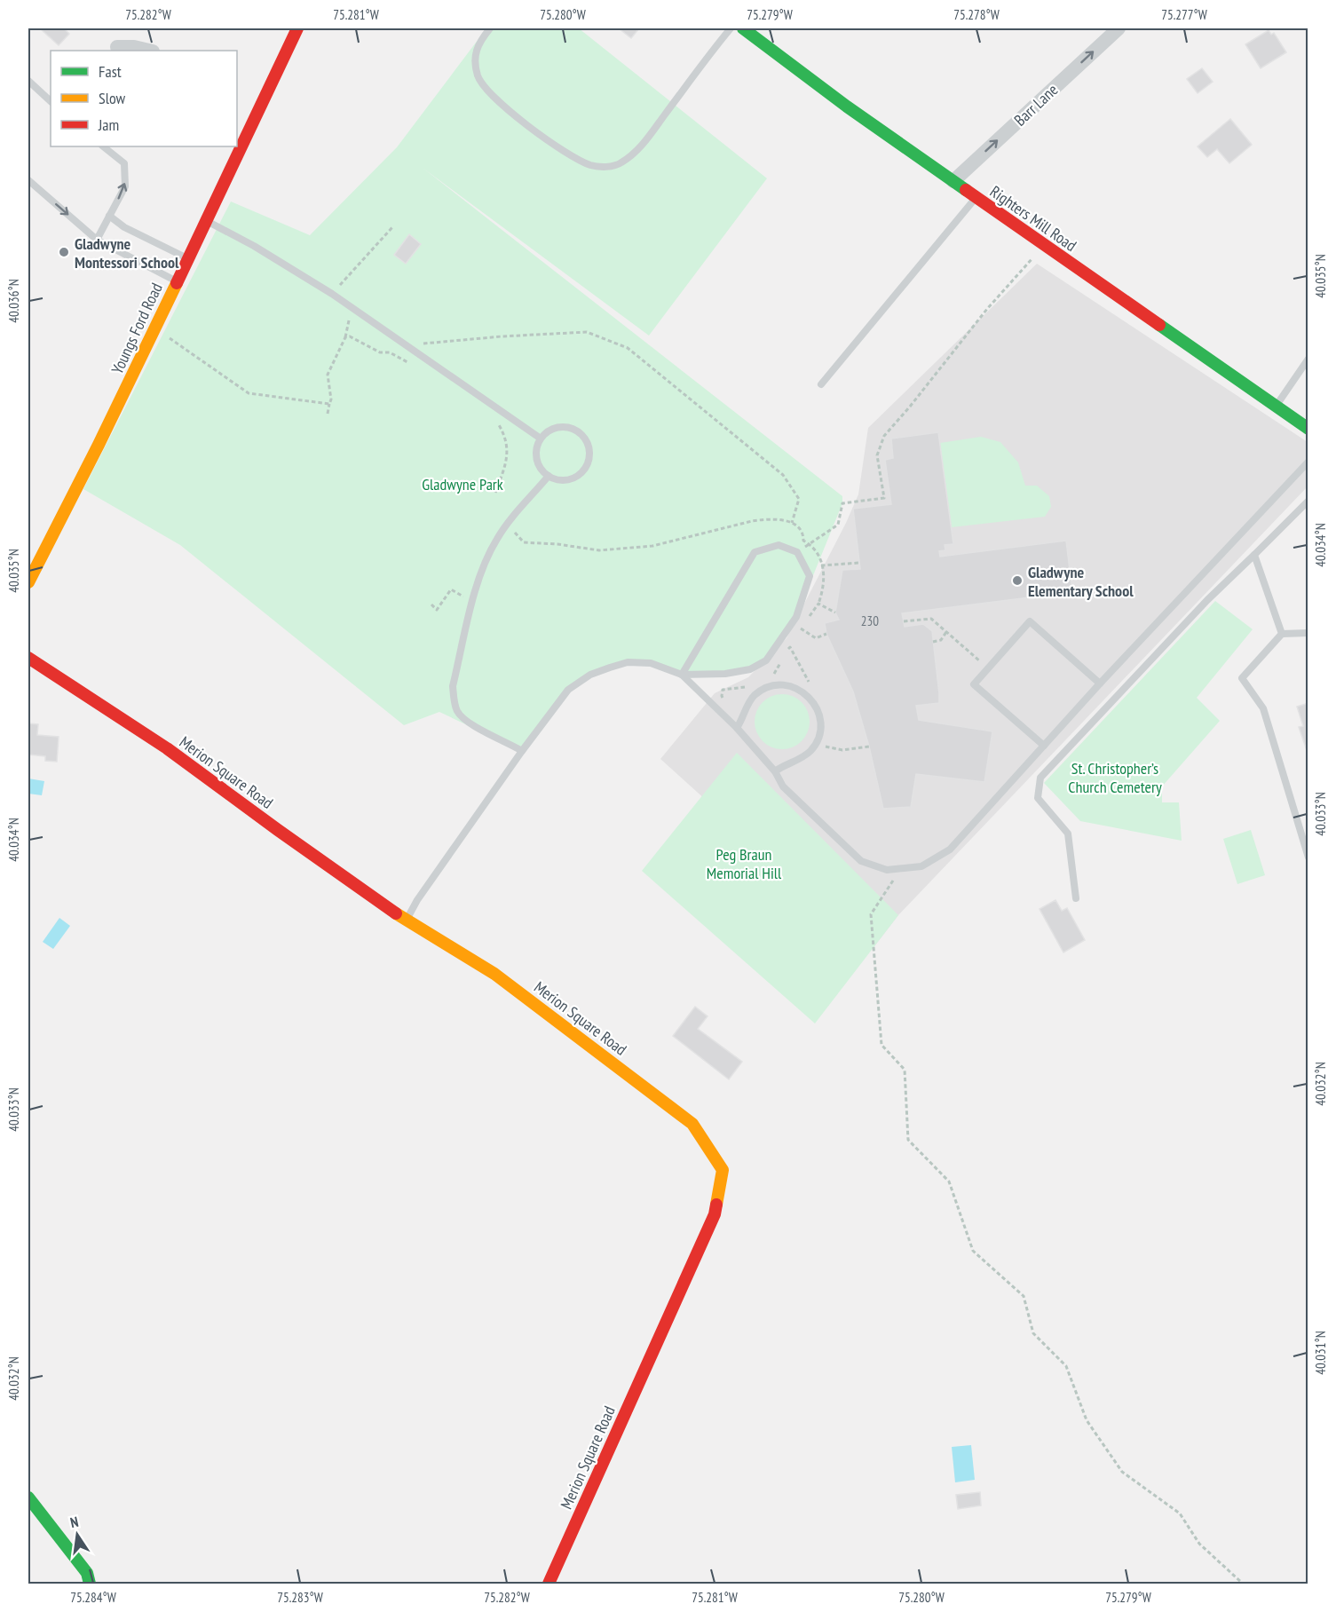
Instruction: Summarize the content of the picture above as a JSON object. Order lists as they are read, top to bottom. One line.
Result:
{"streets":{"street":["Barr Lane","Righters Mill Road","Youngs Ford Road","Merion Square Road"]},"crossings":[["Barr Lane","Righters Mill Road"]],"one_way":["Barr Lane"],"parks":["Gladwyne Park","St. Christopher’s Church Cemetery","Peg Braun Memorial Hill"],"places":["Gladwyne Montessori School","Gladwyne Elementary School"],"house_numbers":["230"],"legend":["Fast","Slow","Jam"],"north":"top","coordinates":["75.282°W","75.281°W","75.280°W","75.279°W","75.278°W","75.277°W","40.035°N","40.036°N","40.034°N","40.033°N","40.032°N","40.031°N","75.284°W","75.283°W"]}
